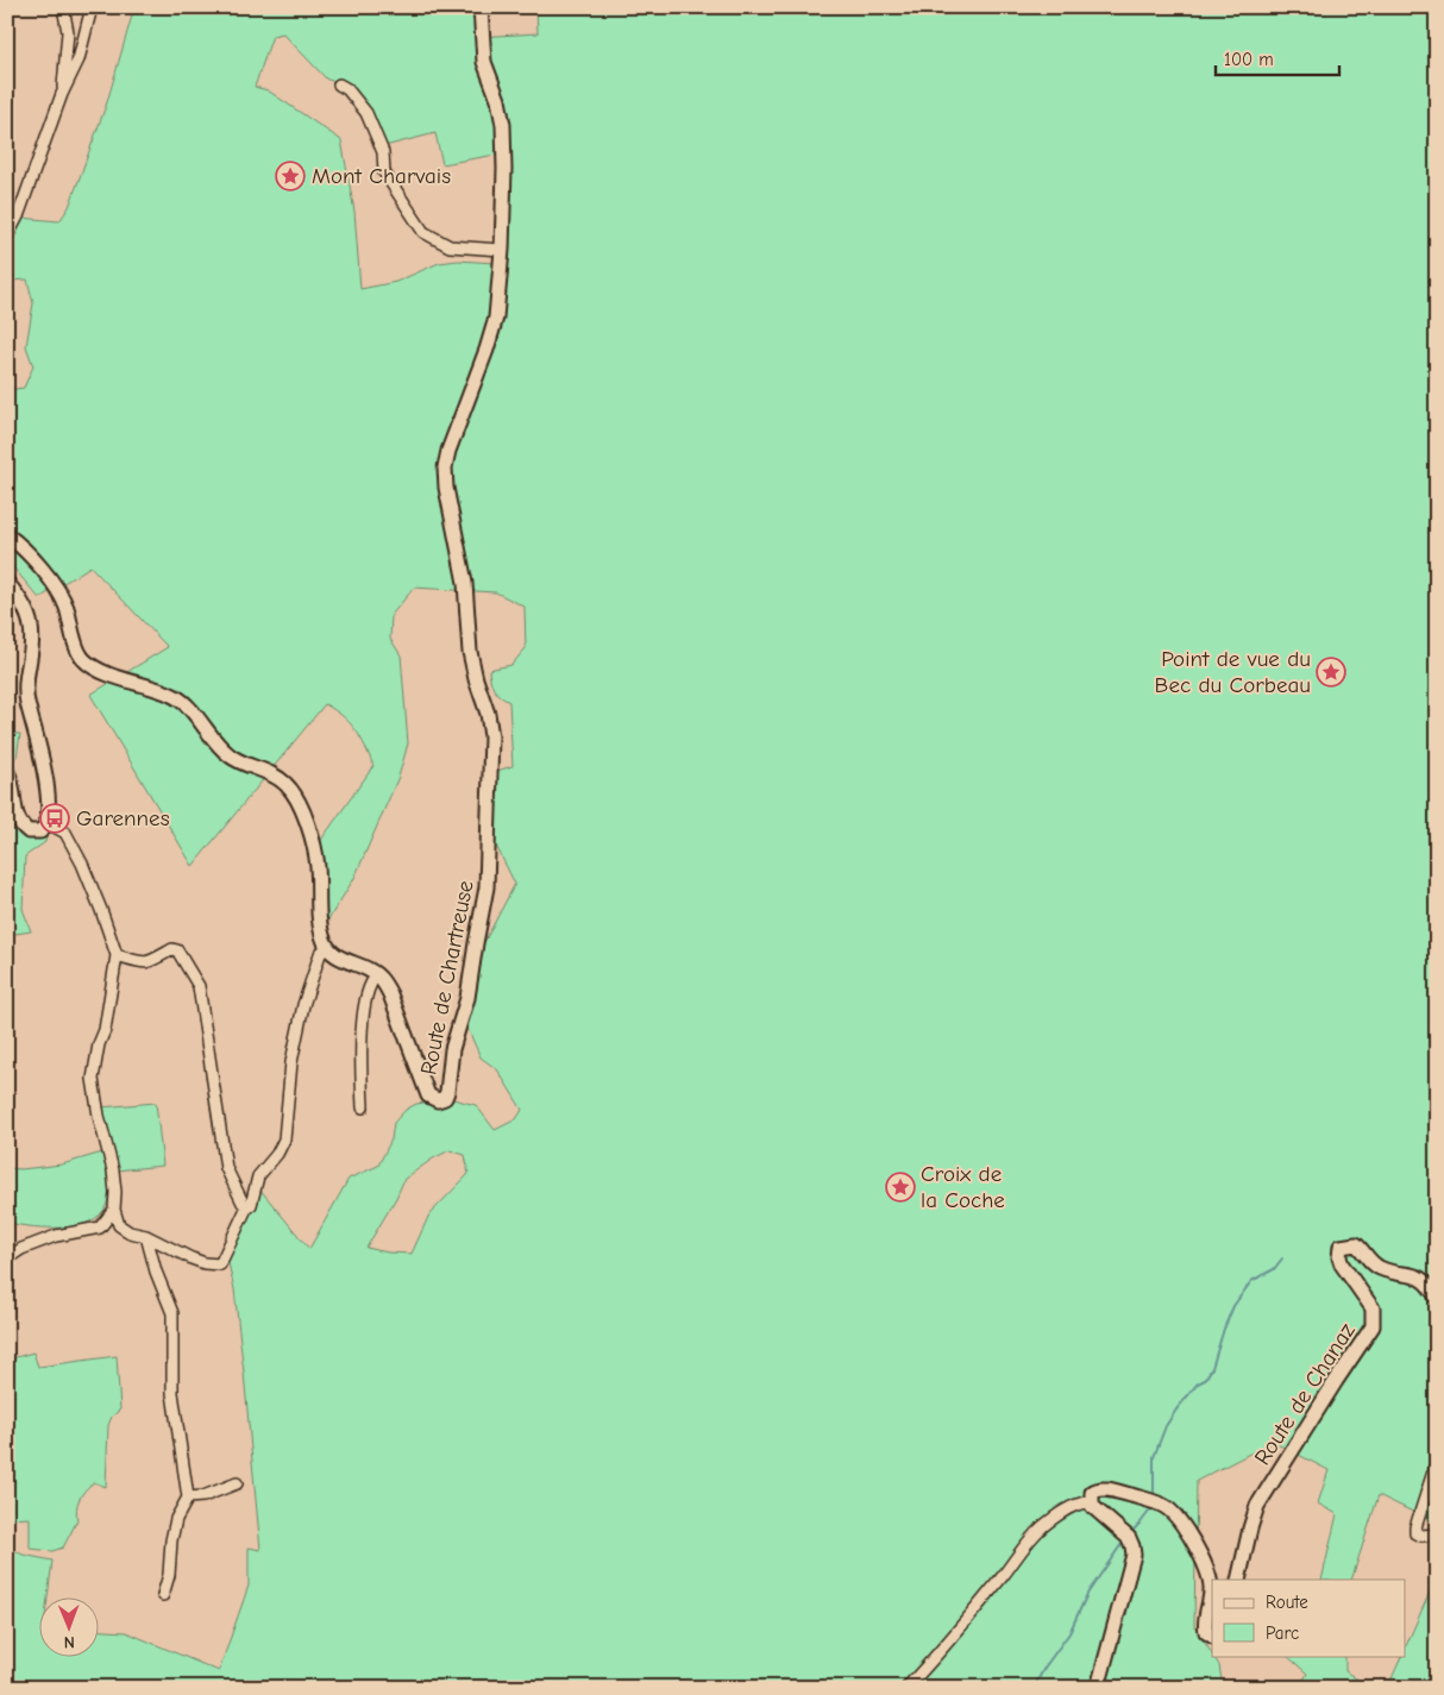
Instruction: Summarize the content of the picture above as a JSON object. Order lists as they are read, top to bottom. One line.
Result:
{"streets":{"street":["Route de Chartreuse","Route de Chanaz"]},"places":{"place":["Mont Charvais","Point de vue du Bec du Corbeau","Croix de la Coche"],"bus stop":["Garennes"]},"legend":["Route","Parc"],"scale_bar":"100 m","north":"bottom"}
